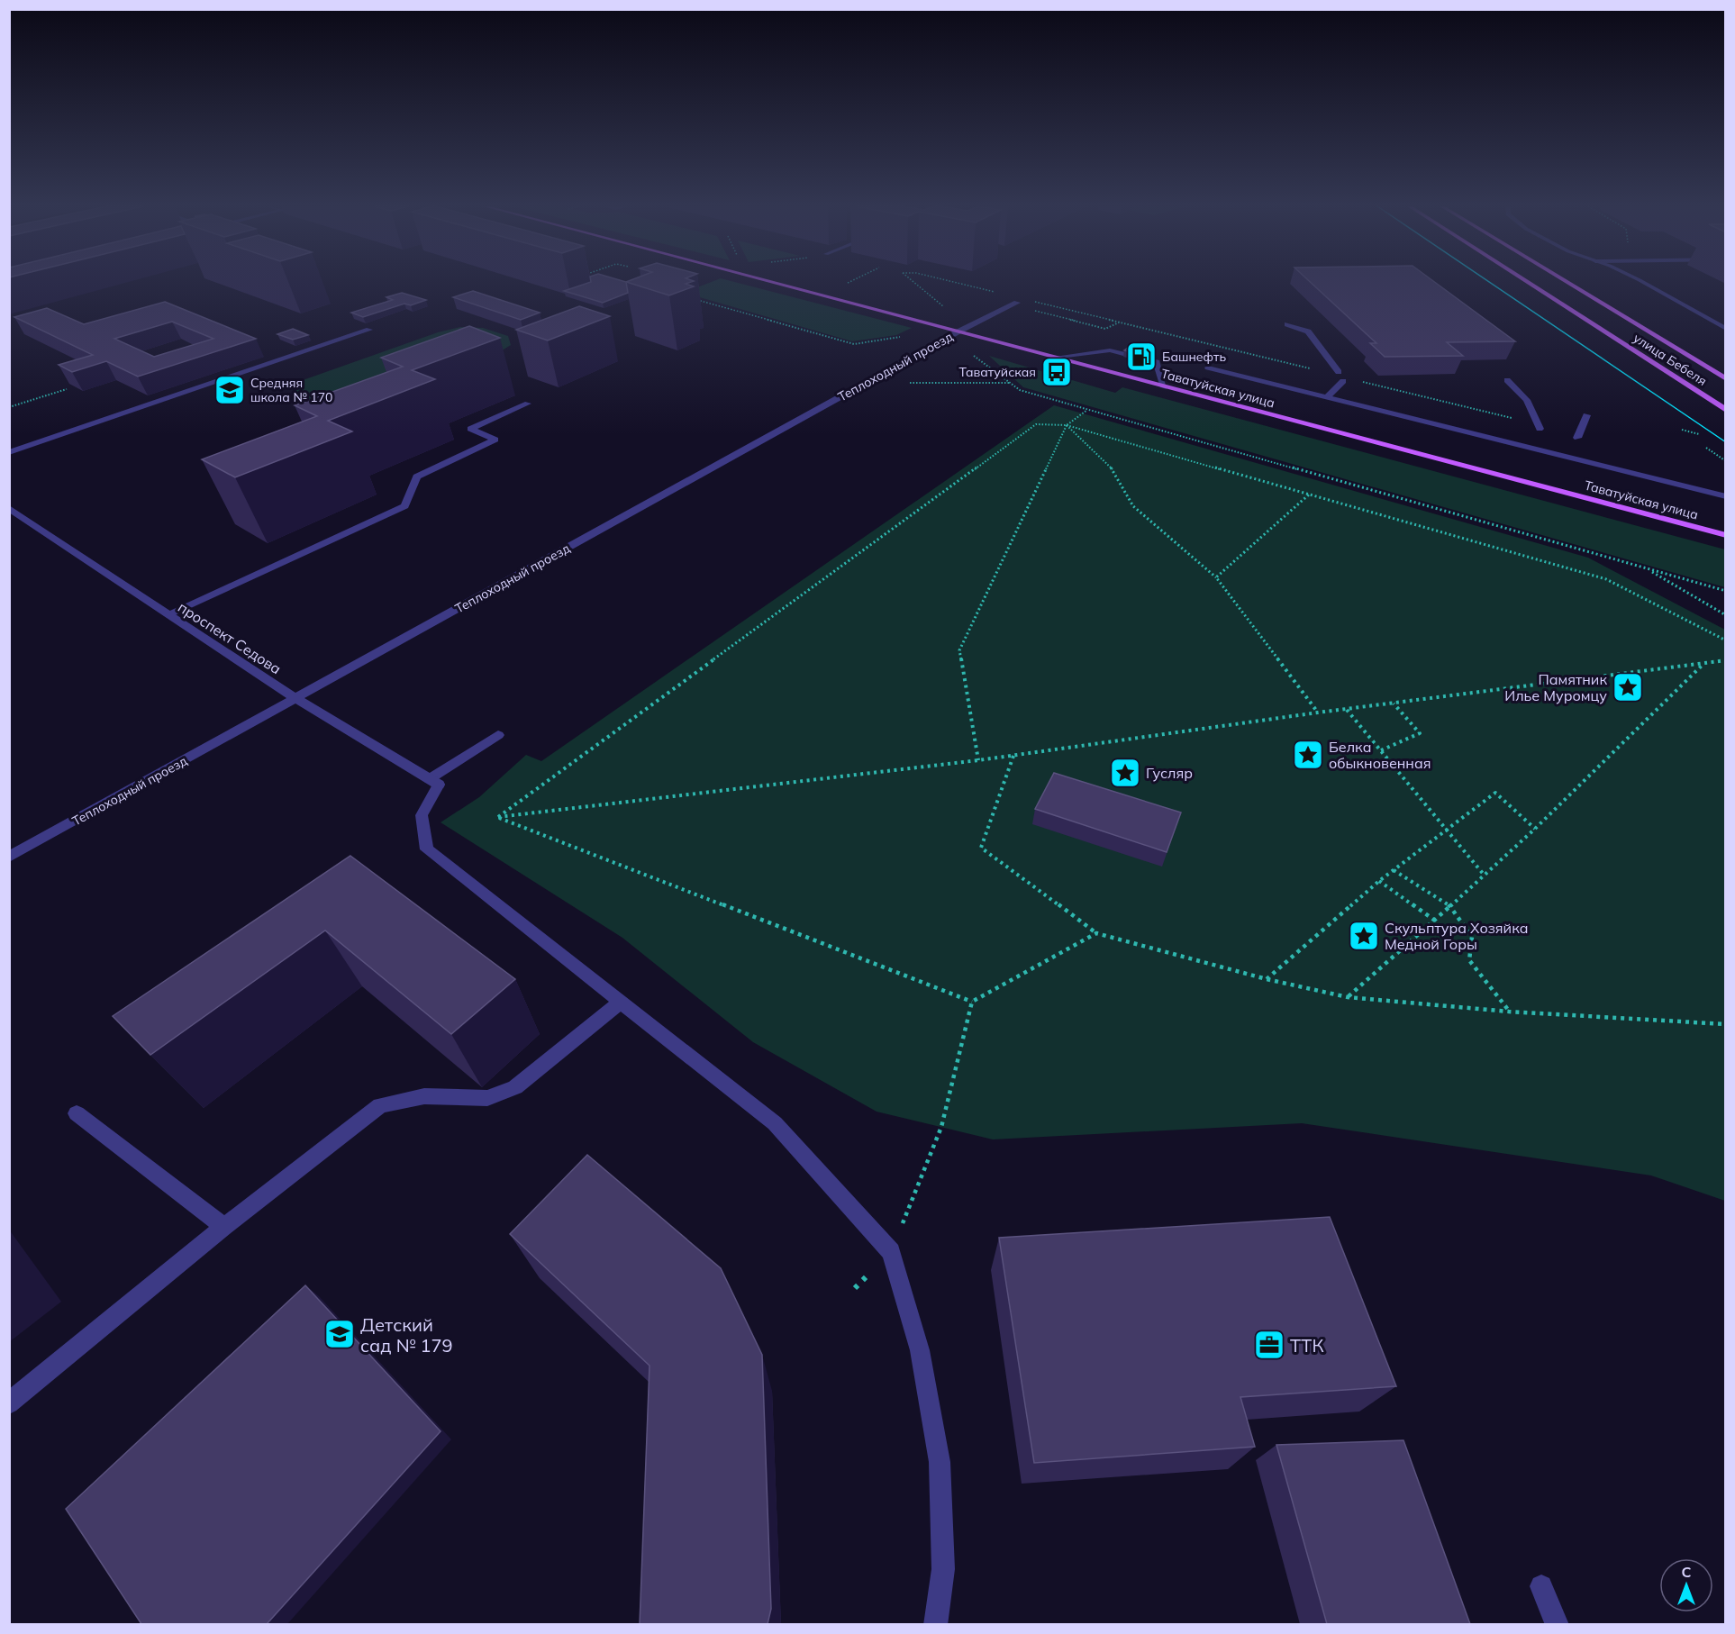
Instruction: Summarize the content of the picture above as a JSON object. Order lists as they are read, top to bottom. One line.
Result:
{"streets":{"main road":["улица Бебеля","Таватуйская улица"],"street":["Теплоходный проезд","проспект Седова"]},"crossings":[["Теплоходный проезд","Таватуйская улица"],["Теплоходный проезд","проспект Седова"]],"places":{"fuel station":["Башнефть"],"bus stop":["Таватуйская"],"school or university":["Средняя школа № 170","Детский сад № 179"],"place":["Памятник Илье Муромцу","Белка обыкновенная","Гусляр","Скульптура Хозяйка Медной Горы"],"office":["ТТК"]},"north":"top"}
